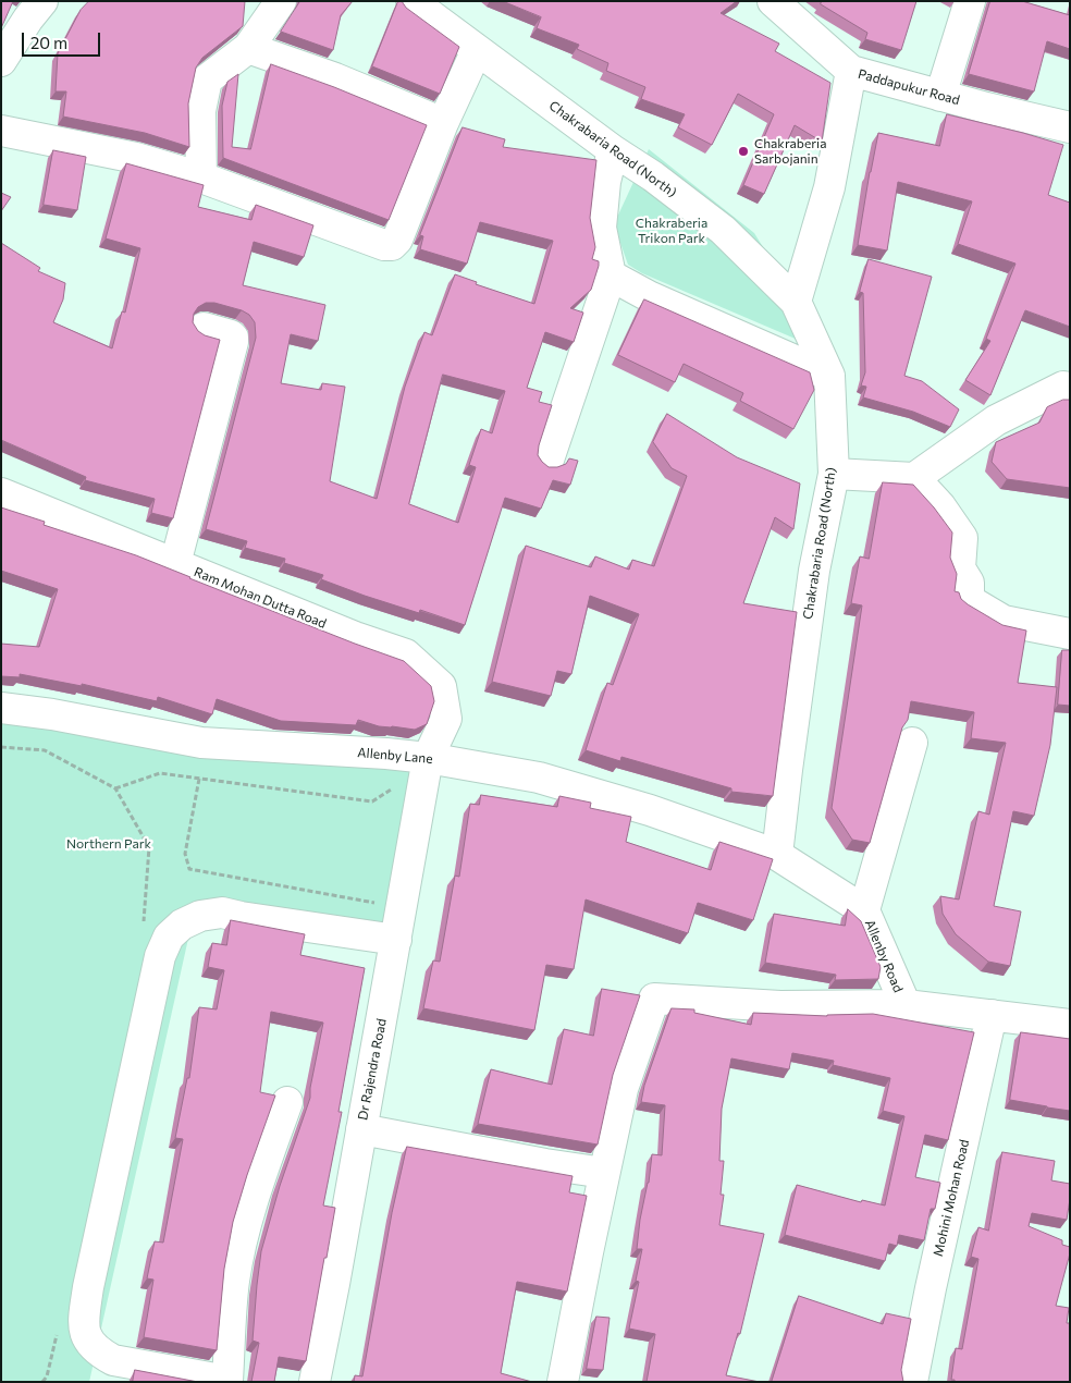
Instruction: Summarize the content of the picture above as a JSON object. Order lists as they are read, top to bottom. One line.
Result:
{"streets":{"street":["Paddapukur Road","Chakrabaria Road (North)","Ram Mohan Dutta Road","Allenby Lane","Allenby Road","Dr Rajendra Road","Mohini Mohan Road"]},"crossings":[["Chakrabaria Road (North)","Allenby Lane"],["Chakrabaria Road (North)","Allenby Road"],["Ram Mohan Dutta Road","Allenby Lane"],["Ram Mohan Dutta Road","Dr Rajendra Road"],["Allenby Lane","Allenby Road"],["Allenby Lane","Dr Rajendra Road"],["Allenby Road","Mohini Mohan Road"]],"parks":["Chakraberia Trikon Park","Northern Park"],"places":["Chakraberia Sarbojanin"],"scale_bar":"20 m"}
